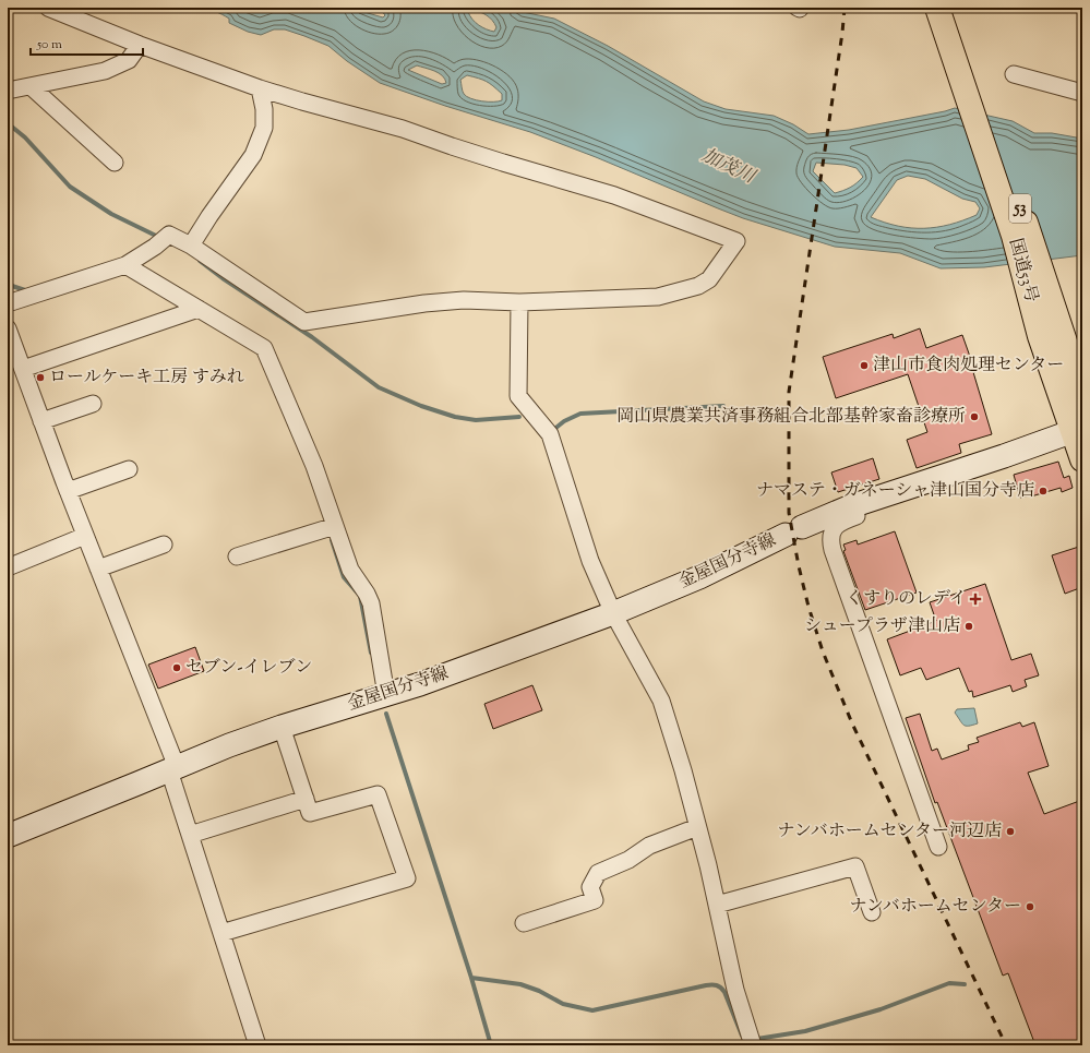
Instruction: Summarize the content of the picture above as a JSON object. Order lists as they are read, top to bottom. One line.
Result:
{"streets":{"highway":["53","国道53号"],"main road":["金屋国分寺線"]},"crossings":[["国道53号","金屋国分寺線"]],"water":["加茂川"],"places":{"other":["津山市食肉処理センター","ロールケーキ工房 すみれ","岡山県農業共済事務組合北部基幹家畜診療所","ナマステ・ガネーシャ津山国分寺店","シュープラザ津山店","セブン-イレブン","ナンバホームセンター河辺店","ナンバホームセンター"],"health":["くすりのレデイ"]},"scale_bar":"50 m"}
